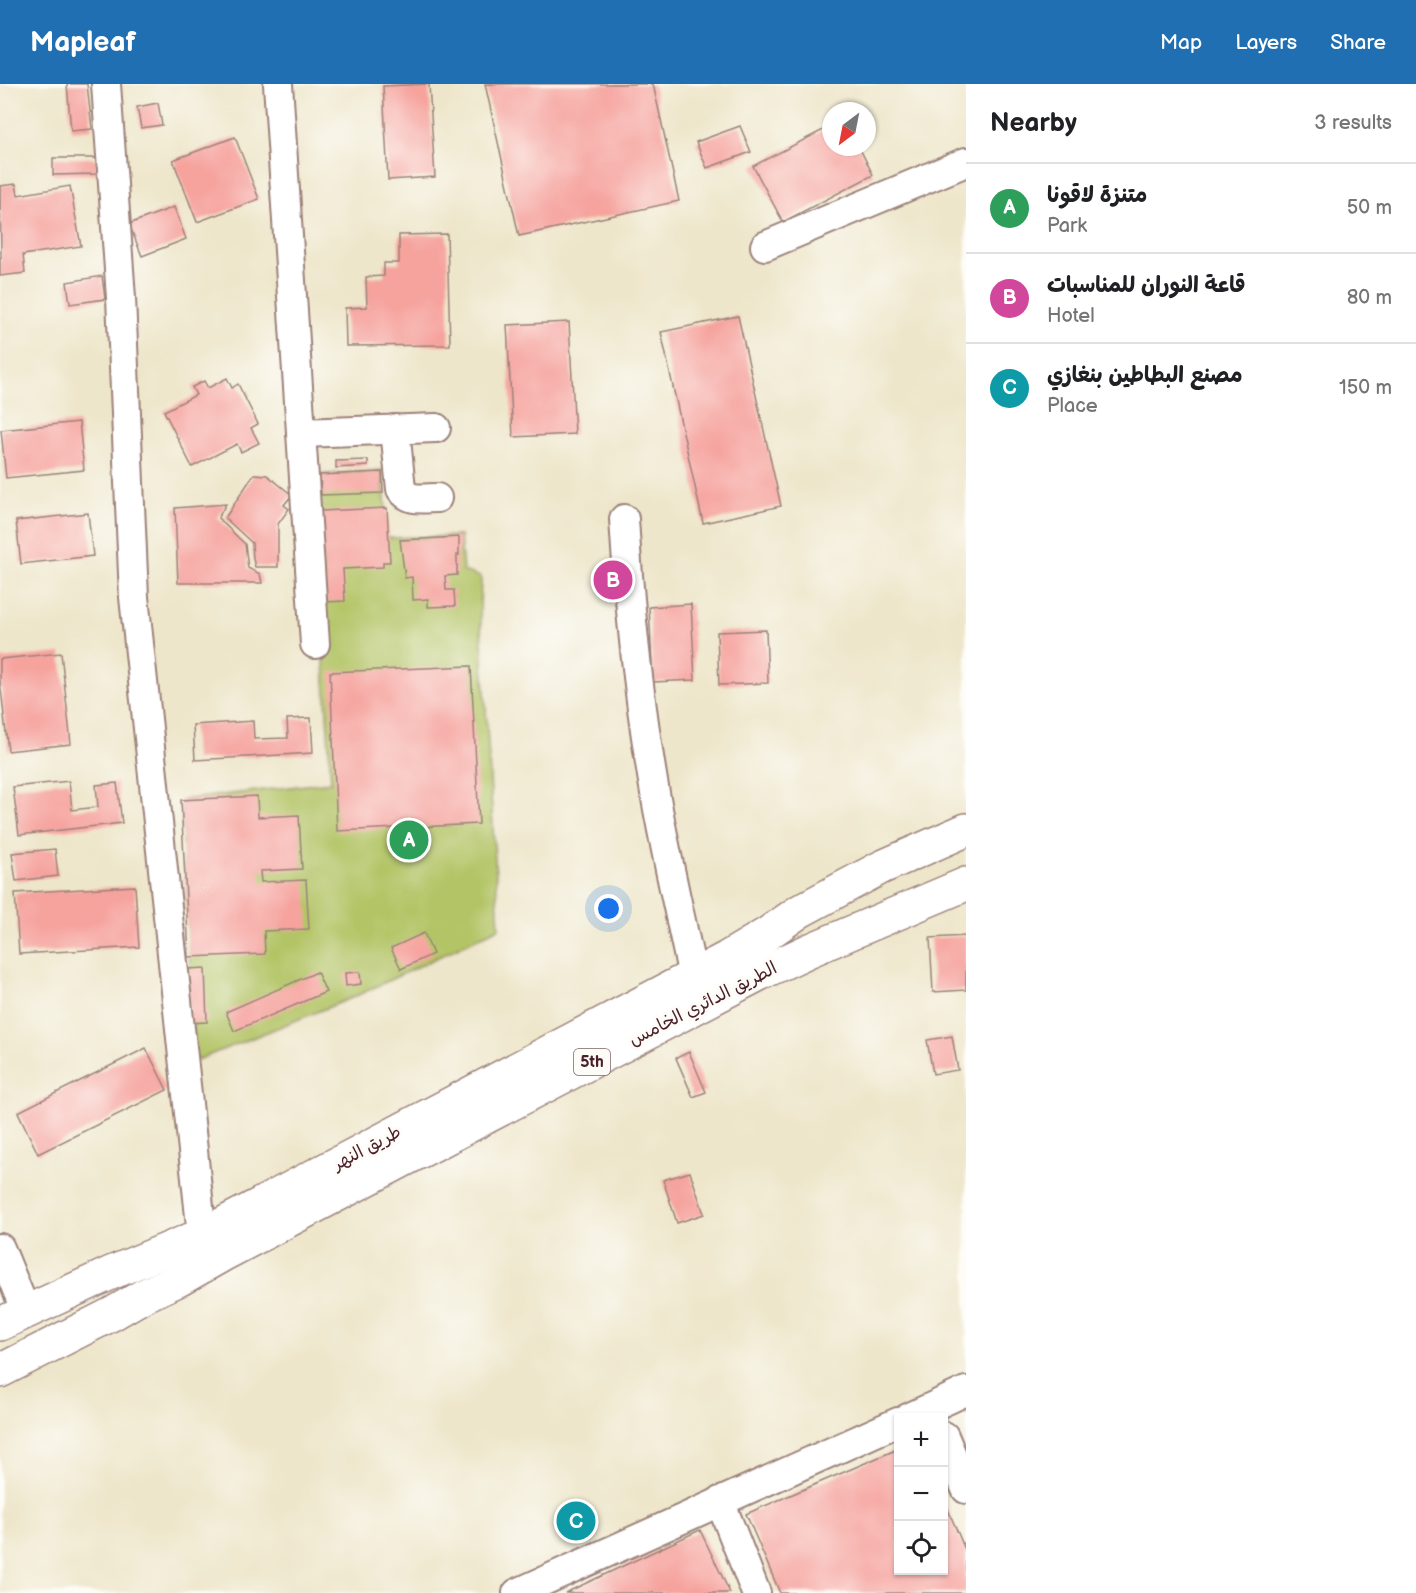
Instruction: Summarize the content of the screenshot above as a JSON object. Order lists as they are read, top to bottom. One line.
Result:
{"streets":{"main road":["الطريق الدائري الخامس","5th","طريق النهر"]},"crossings":[["الطريق الدائري الخامس","طريق النهر"]],"north":"bottom left","page":{"header":"Mapleaf","nav":["Map","Layers","Share"],"heading":["Nearby","3 results"],"list":[{"mark":"A","name":"متنزة لاقونا","note":"Park","value":"50 m"},{"mark":"B","name":"قاعة النوران للمناسبات","note":"Hotel","value":"80 m"},{"mark":"C","name":"مصنع البطاطين بنغازي","note":"Place","value":"150 m"}],"pins":["B","A","C"],"map_buttons":["+","−"]}}
